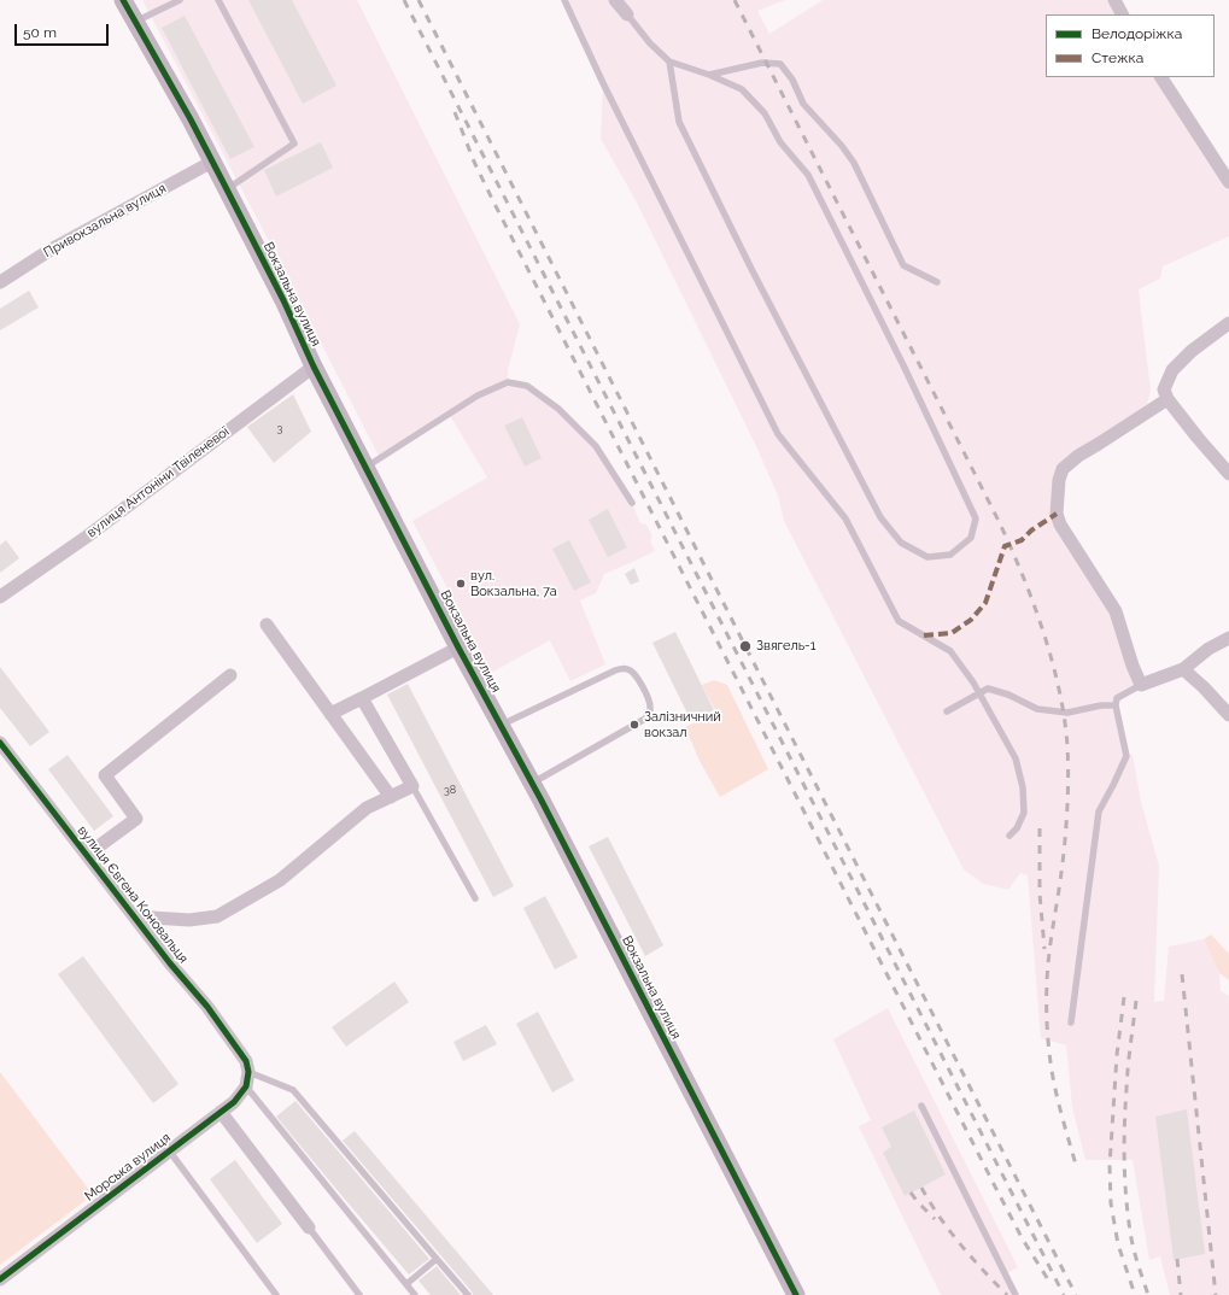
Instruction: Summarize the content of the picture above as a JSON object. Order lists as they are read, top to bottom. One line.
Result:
{"streets":{"street":["Привокзальна вулиця","Вокзальна вулиця","вулиця Антоніни Твіленевої","вулиця Євгена Коновальця","Морська вулиця"]},"crossings":[["Привокзальна вулиця","Вокзальна вулиця"],["Вокзальна вулиця","вулиця Антоніни Твіленевої"],["вулиця Євгена Коновальця","Морська вулиця"]],"places":["вул. Вокзальна, 7а","Звягель-1","Залізничний вокзал"],"house_numbers":["3","38"],"legend":["Велодоріжка","Стежка"],"scale_bar":"50 m"}
